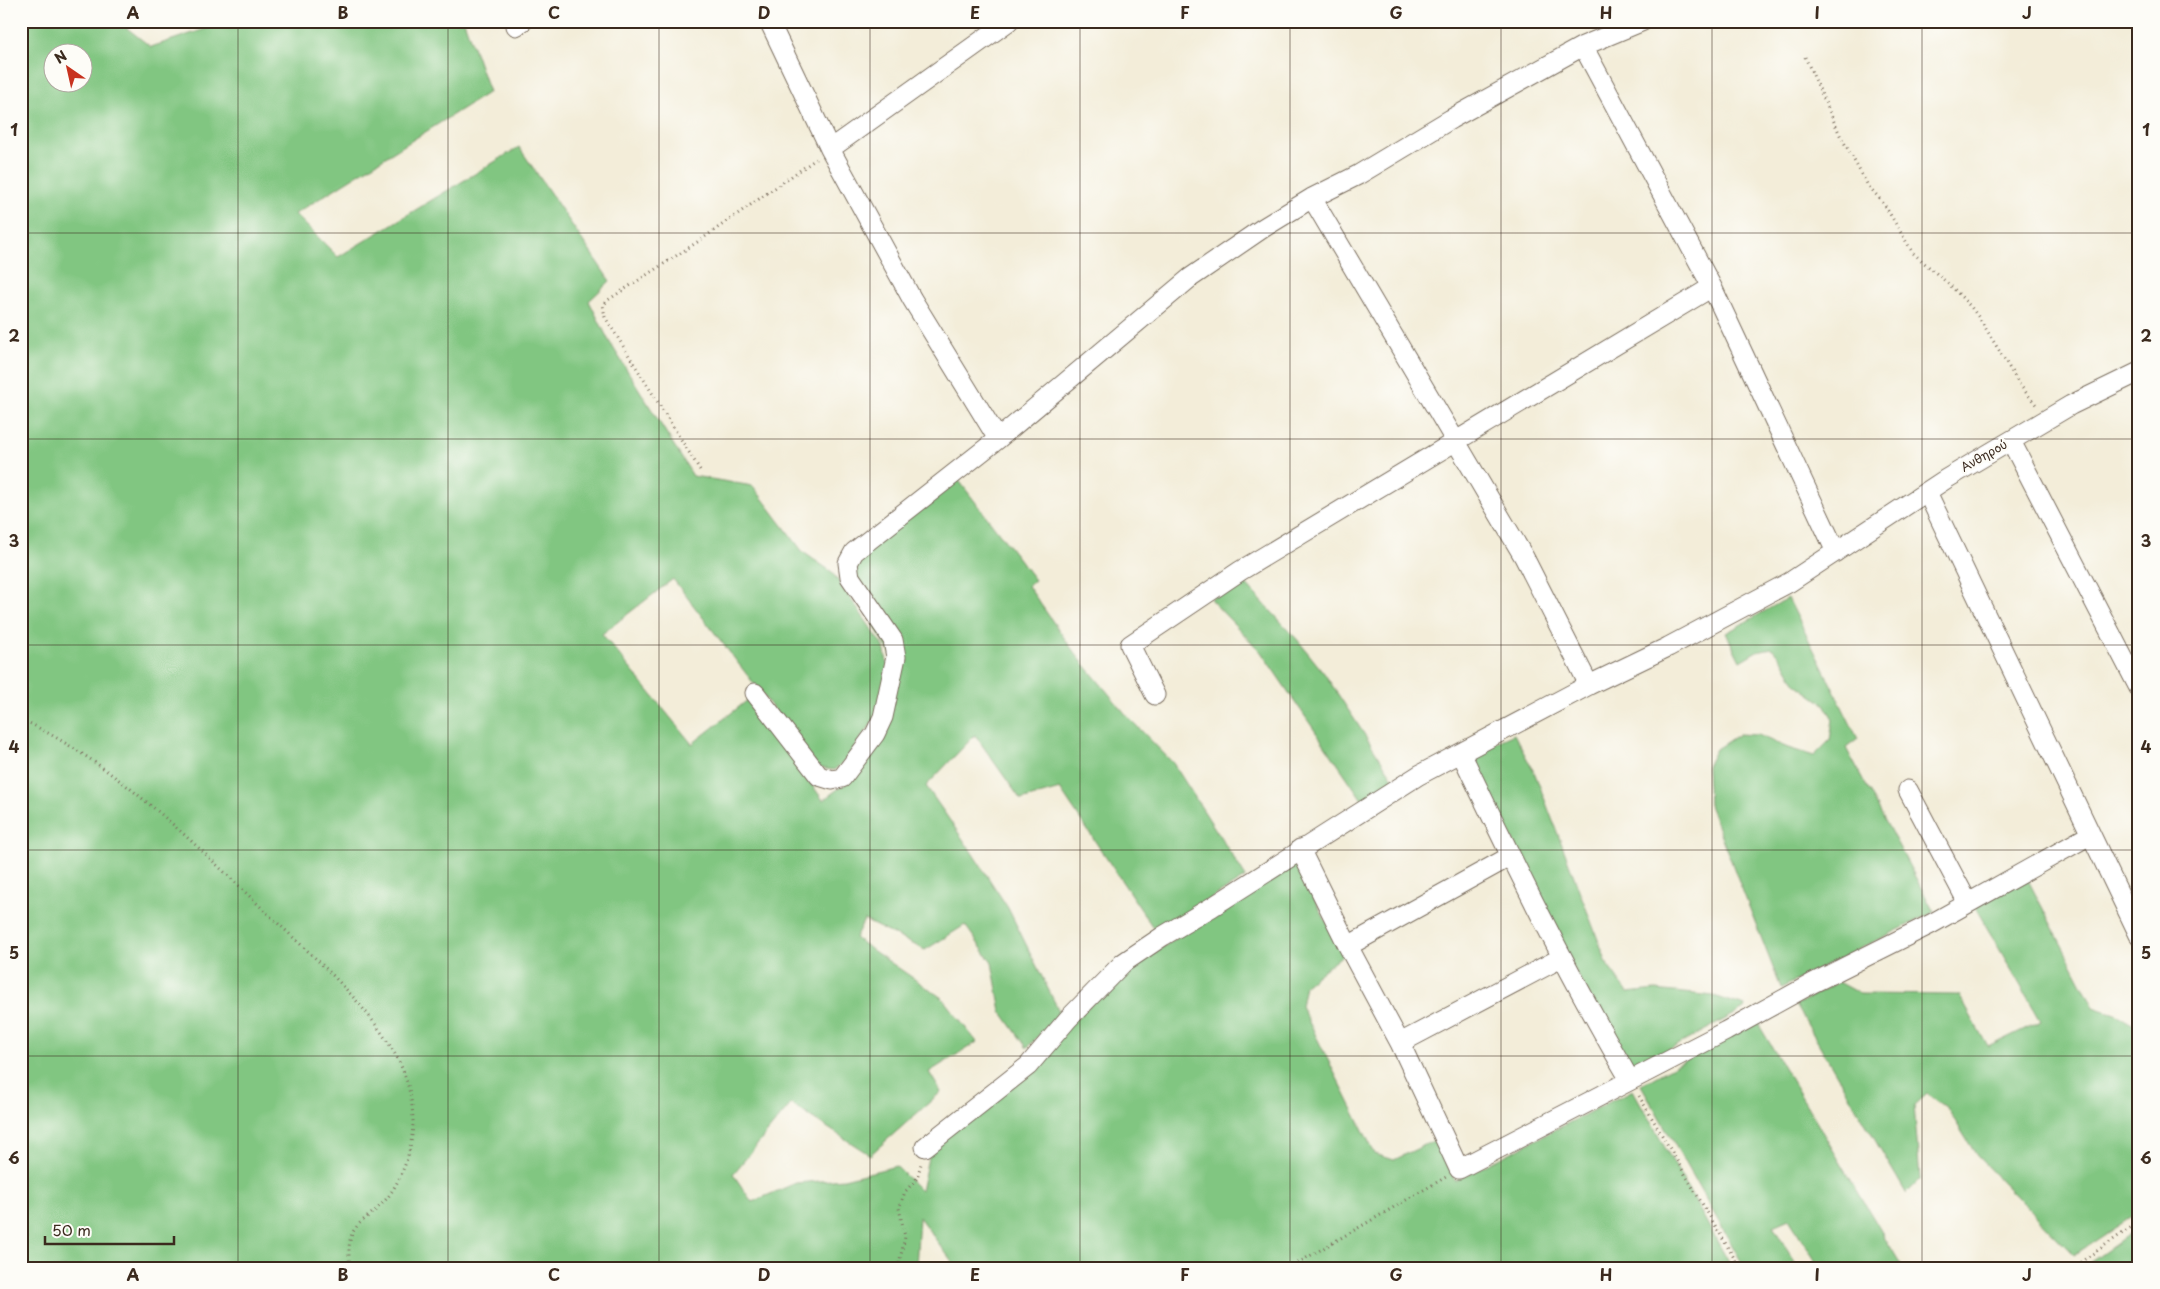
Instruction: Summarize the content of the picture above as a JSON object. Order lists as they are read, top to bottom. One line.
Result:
{"streets":{"street":["Ανθηρού"]},"scale_bar":"50 m","north":"top left","grid":{"columns":["A","B","C","D","E","F","G","H","I","J"],"rows":["1","2","3","4","5","6"]}}
